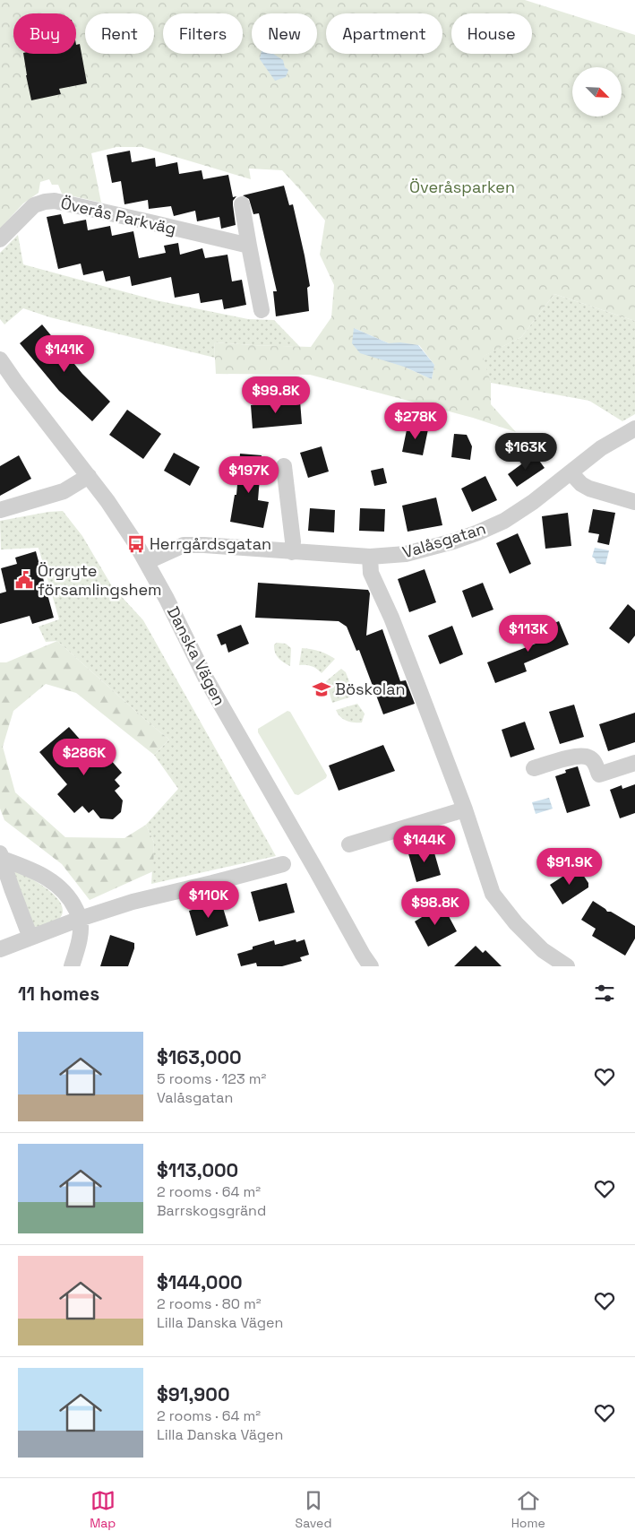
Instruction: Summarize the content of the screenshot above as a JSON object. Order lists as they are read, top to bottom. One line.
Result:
{"streets":{"street":["Överås Parkväg","Valåsgatan","Danska Vägen"]},"crossings":[["Valåsgatan","Danska Vägen"]],"parks":["Överåsparken"],"places":{"bus stop":["Herrgårdsgatan"],"public building":["Örgryte församlingshem"],"school or university":["Böskolan"]},"north":"bottom right","page":{"chip":["Buy","Rent","Filters","New","Apartment","House"],"price":["$141K","$99.8K","$278K","$163K","$197K","$113K","$286K","$144K","$91.9K","$110K","$98.8K"],"heading":"11 homes","list":[{"name":"$163,000","note":"5 rooms · 123 m² · Valåsgatan"},{"name":"$113,000","note":"2 rooms · 64 m² · Barrskogsgränd"},{"name":"$144,000","note":"2 rooms · 80 m² · Lilla Danska Vägen"},{"name":"$91,900","note":"2 rooms · 64 m² · Lilla Danska Vägen"}],"tabs":["Map","Saved","Home"]}}
